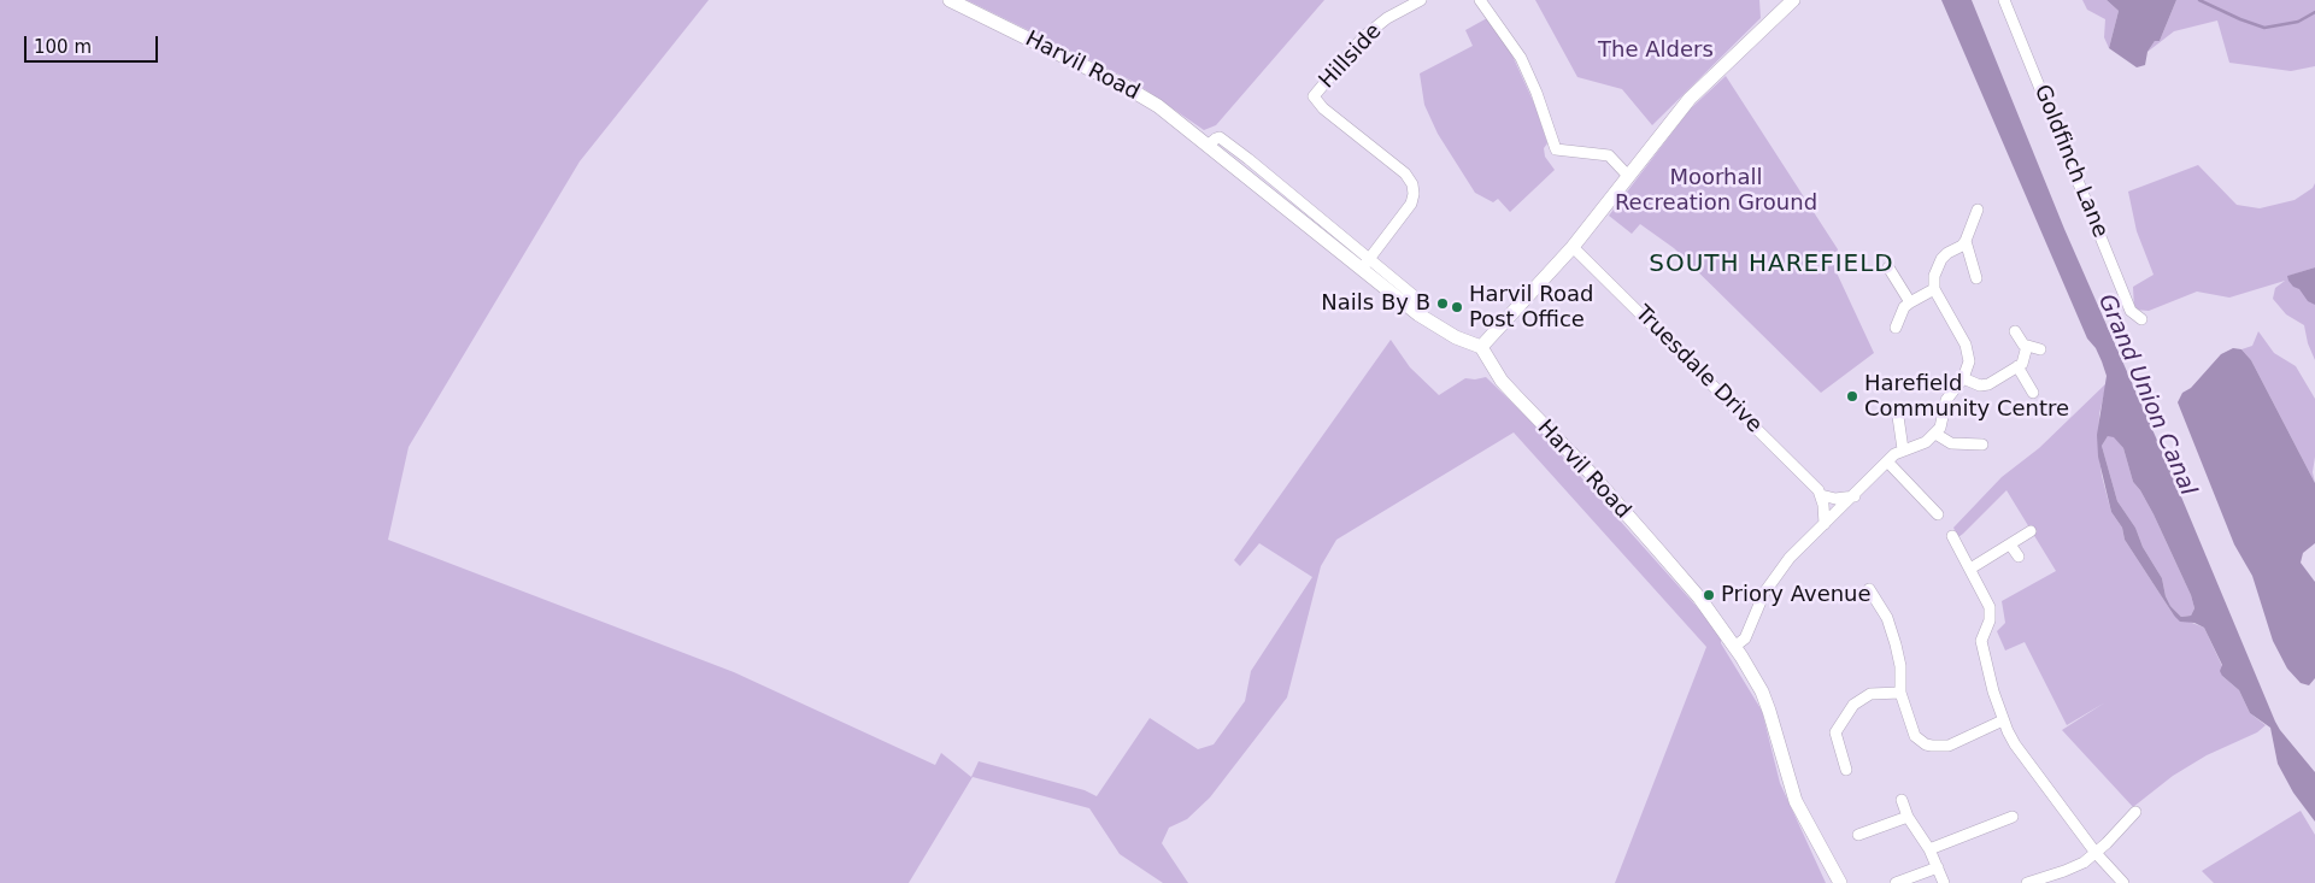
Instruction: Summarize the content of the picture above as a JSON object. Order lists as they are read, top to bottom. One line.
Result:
{"streets":{"street":["Hillside","Harvil Road","Goldfinch Lane","Truesdale Drive"]},"crossings":[["Hillside","Harvil Road"]],"districts":["SOUTH HAREFIELD"],"water":["Grand Union Canal"],"parks":["The Alders","Moorhall Recreation Ground"],"places":["Nails By B","Harvil Road Post Office","Harefield Community Centre","Priory Avenue"],"scale_bar":"100 m"}
